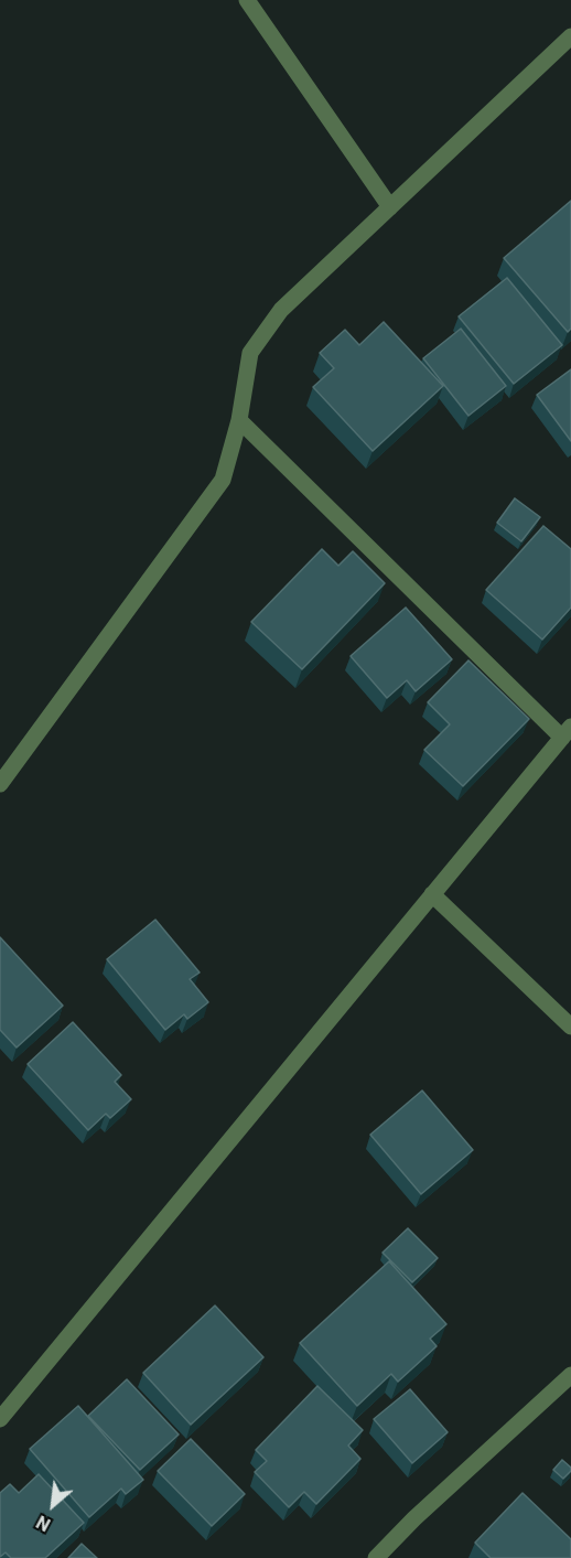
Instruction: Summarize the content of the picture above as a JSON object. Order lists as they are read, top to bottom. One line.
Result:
{"north":"bottom left"}
